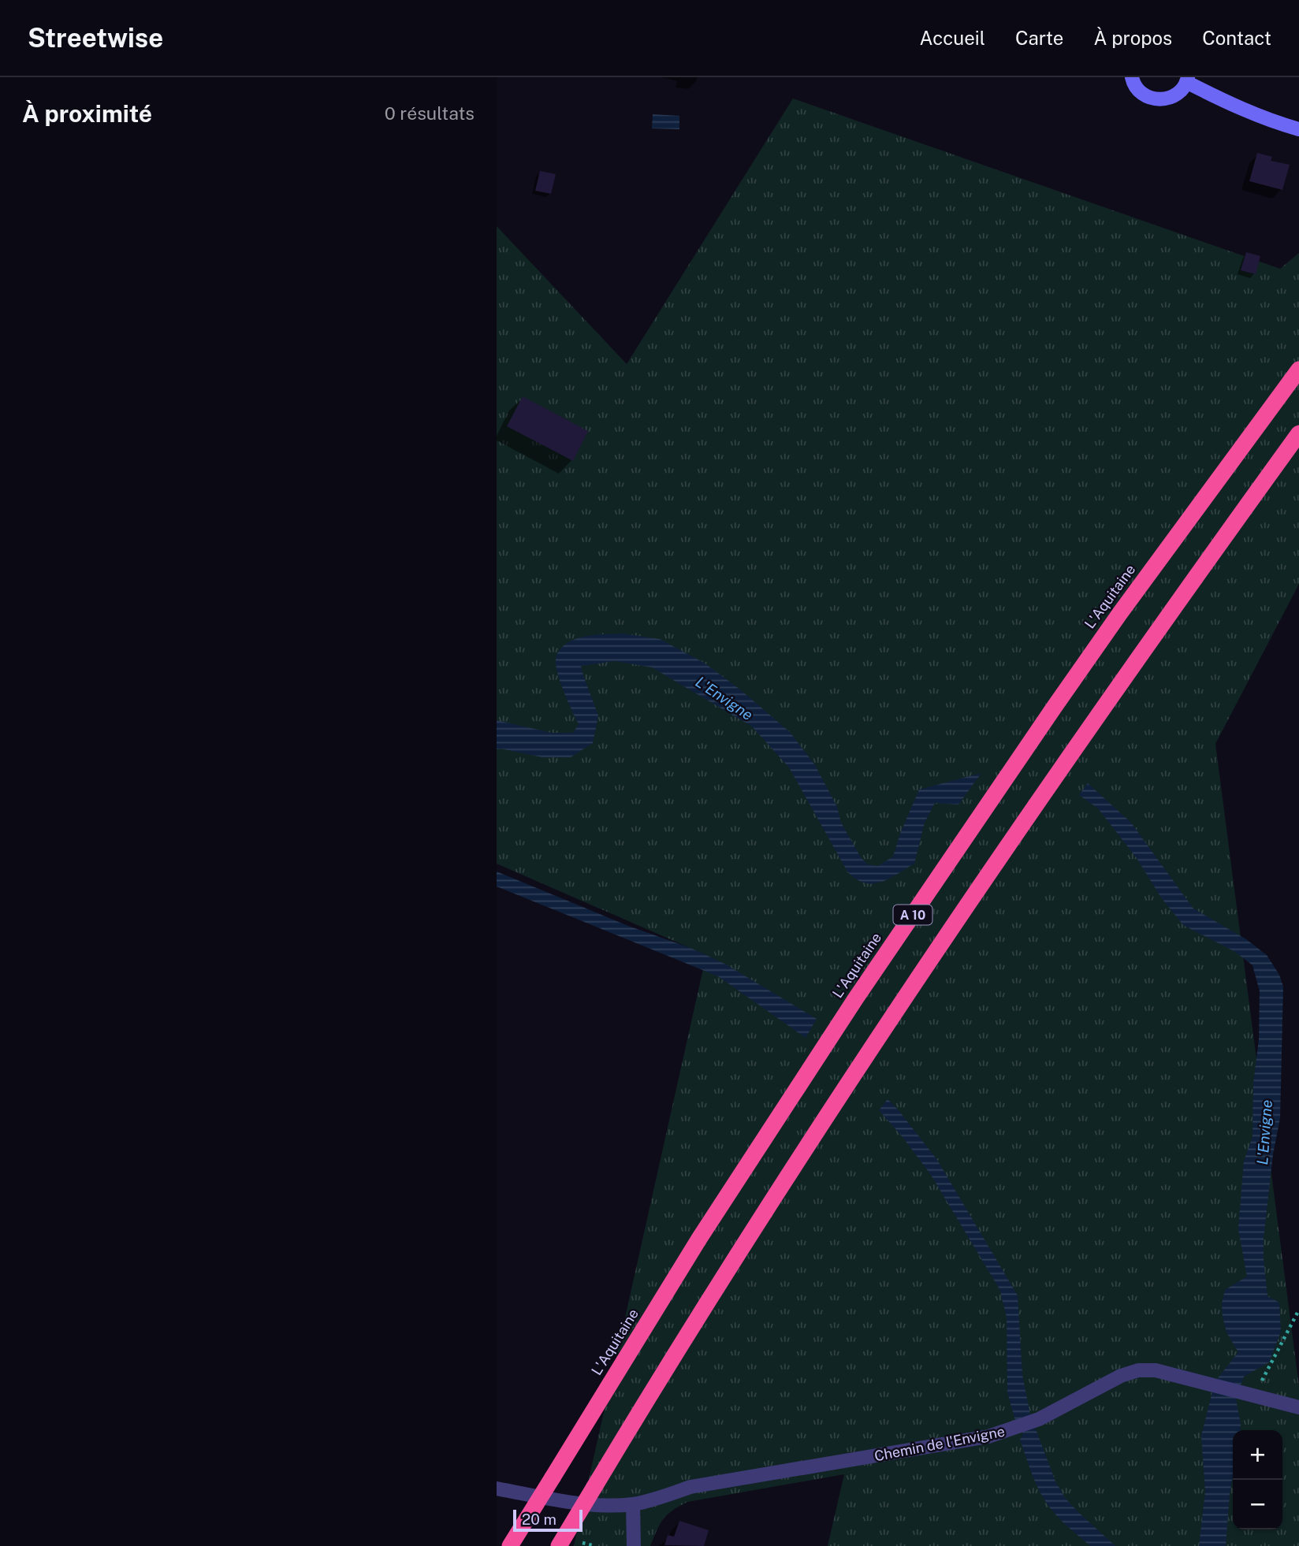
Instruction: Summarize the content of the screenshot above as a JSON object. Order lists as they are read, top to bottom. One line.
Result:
{"streets":{"highway":["L'Aquitaine","A 10"],"street":["Chemin de l'Envigne"]},"water":["L'Envigne"],"scale_bar":"20 m","page":{"header":"Streetwise","nav":["Accueil","Carte","À propos","Contact"],"heading":["À proximité","0 résultats"],"map_buttons":["+","−"],"scale":"20 m"}}
